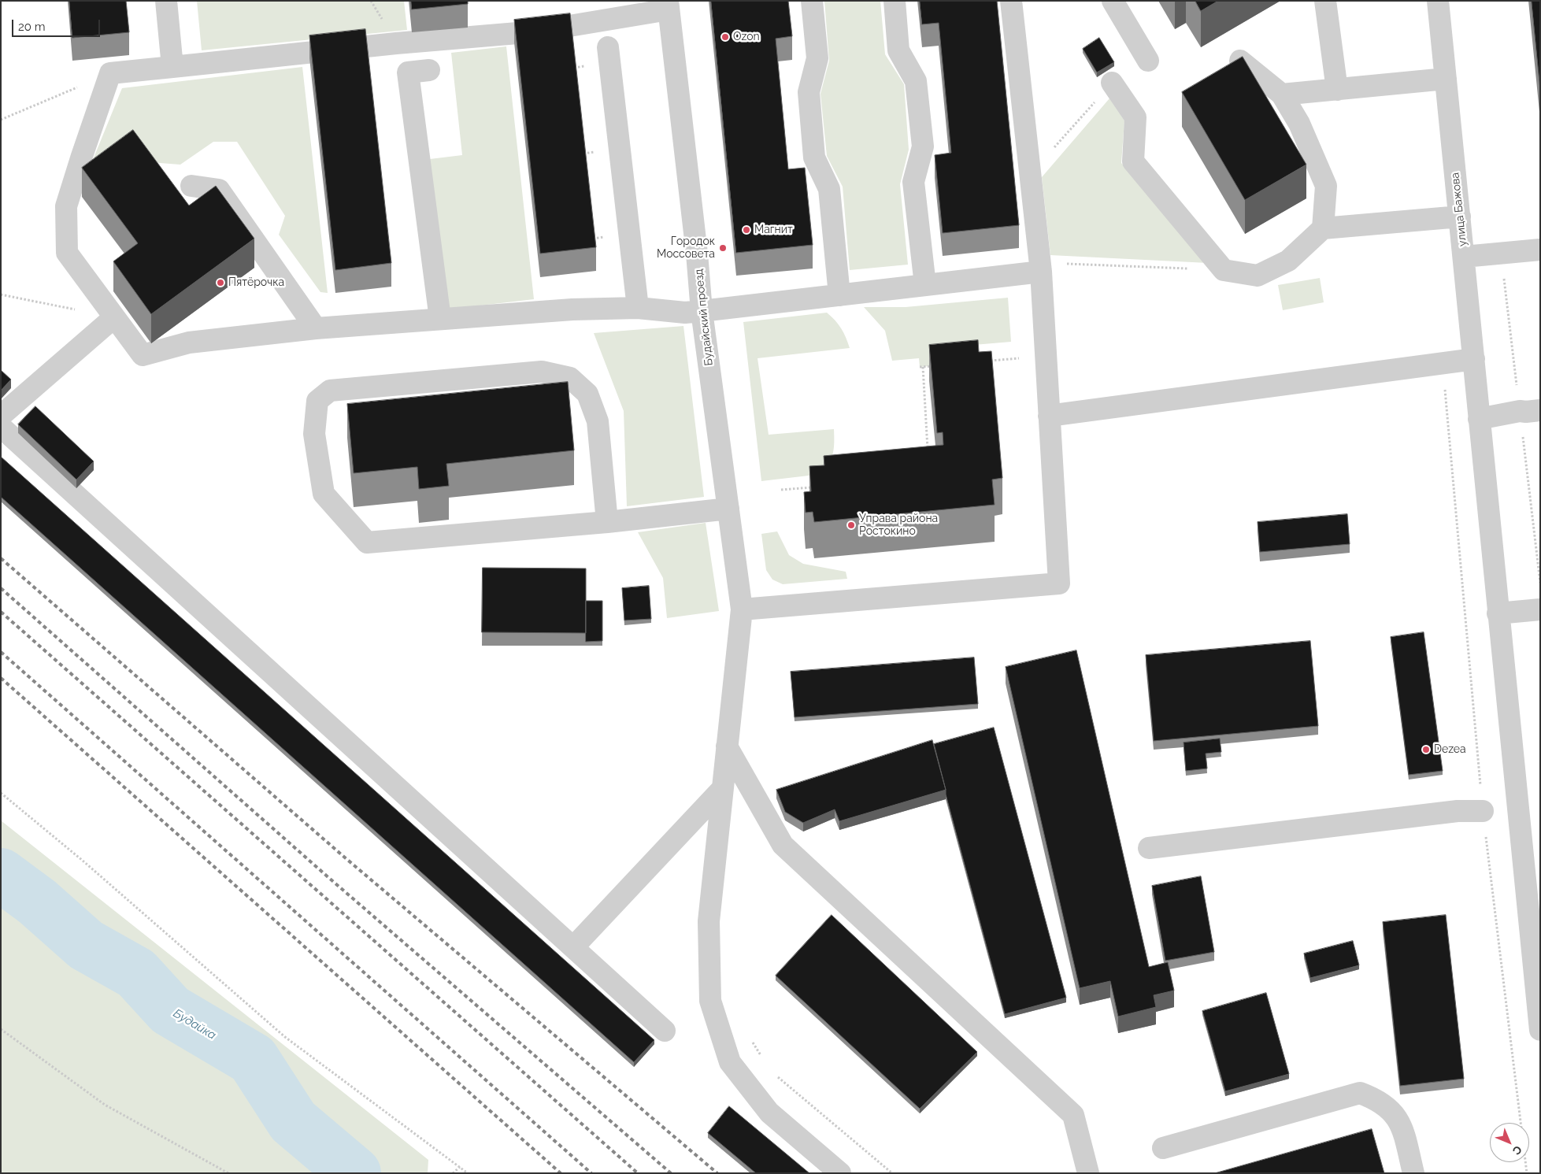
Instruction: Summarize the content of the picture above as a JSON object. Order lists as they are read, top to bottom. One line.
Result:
{"streets":{"street":["улица Бажова","Будайский проезд"]},"water":["Будайка"],"places":["Ozon","Магнит","Городок Моссовета","Пятёрочка","Управа района Ростокино","Dezea"],"scale_bar":"20 m","north":"bottom right"}
